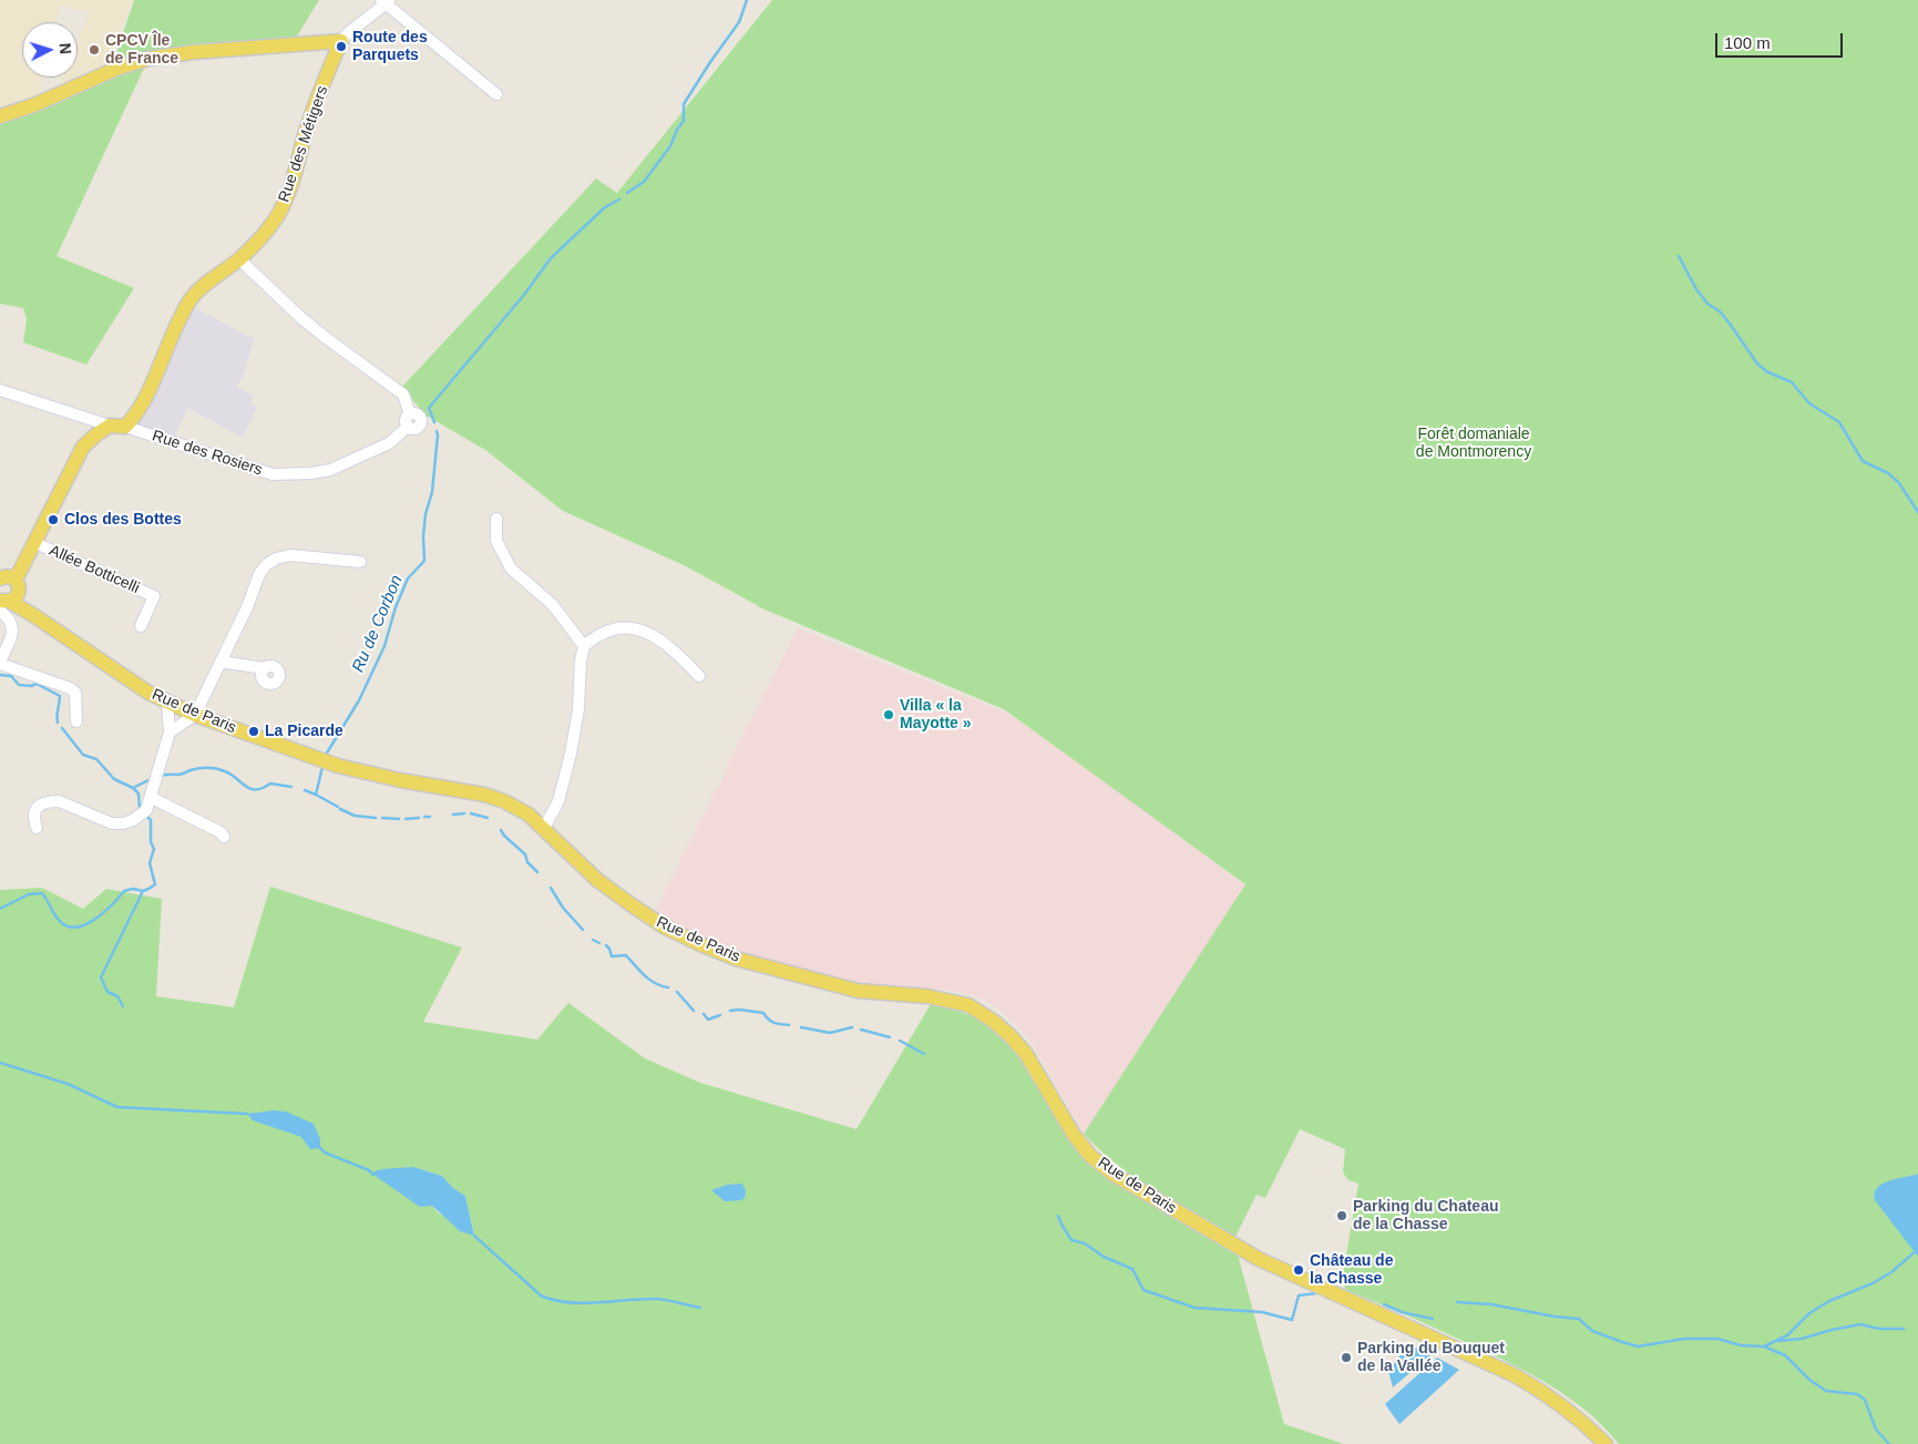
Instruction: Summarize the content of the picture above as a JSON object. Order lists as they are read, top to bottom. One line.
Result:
{"streets":{"main road":["Rue des Métigers","Rue des Rosiers","Rue de Paris"],"street":["Allée Botticelli"]},"crossings":[["Rue des Métigers","Rue des Rosiers"]],"water":["Ru de Corbon"],"parks":["Forêt domaniale de Montmorency"],"places":["Route des Parquets","CPCV Île de France","Clos des Bottes","Villa « la Mayotte »","La Picarde","Parking du Chateau de la Chasse","Château de la Chasse","Parking du Bouquet de la Vallée"],"scale_bar":"100 m","north":"right"}
